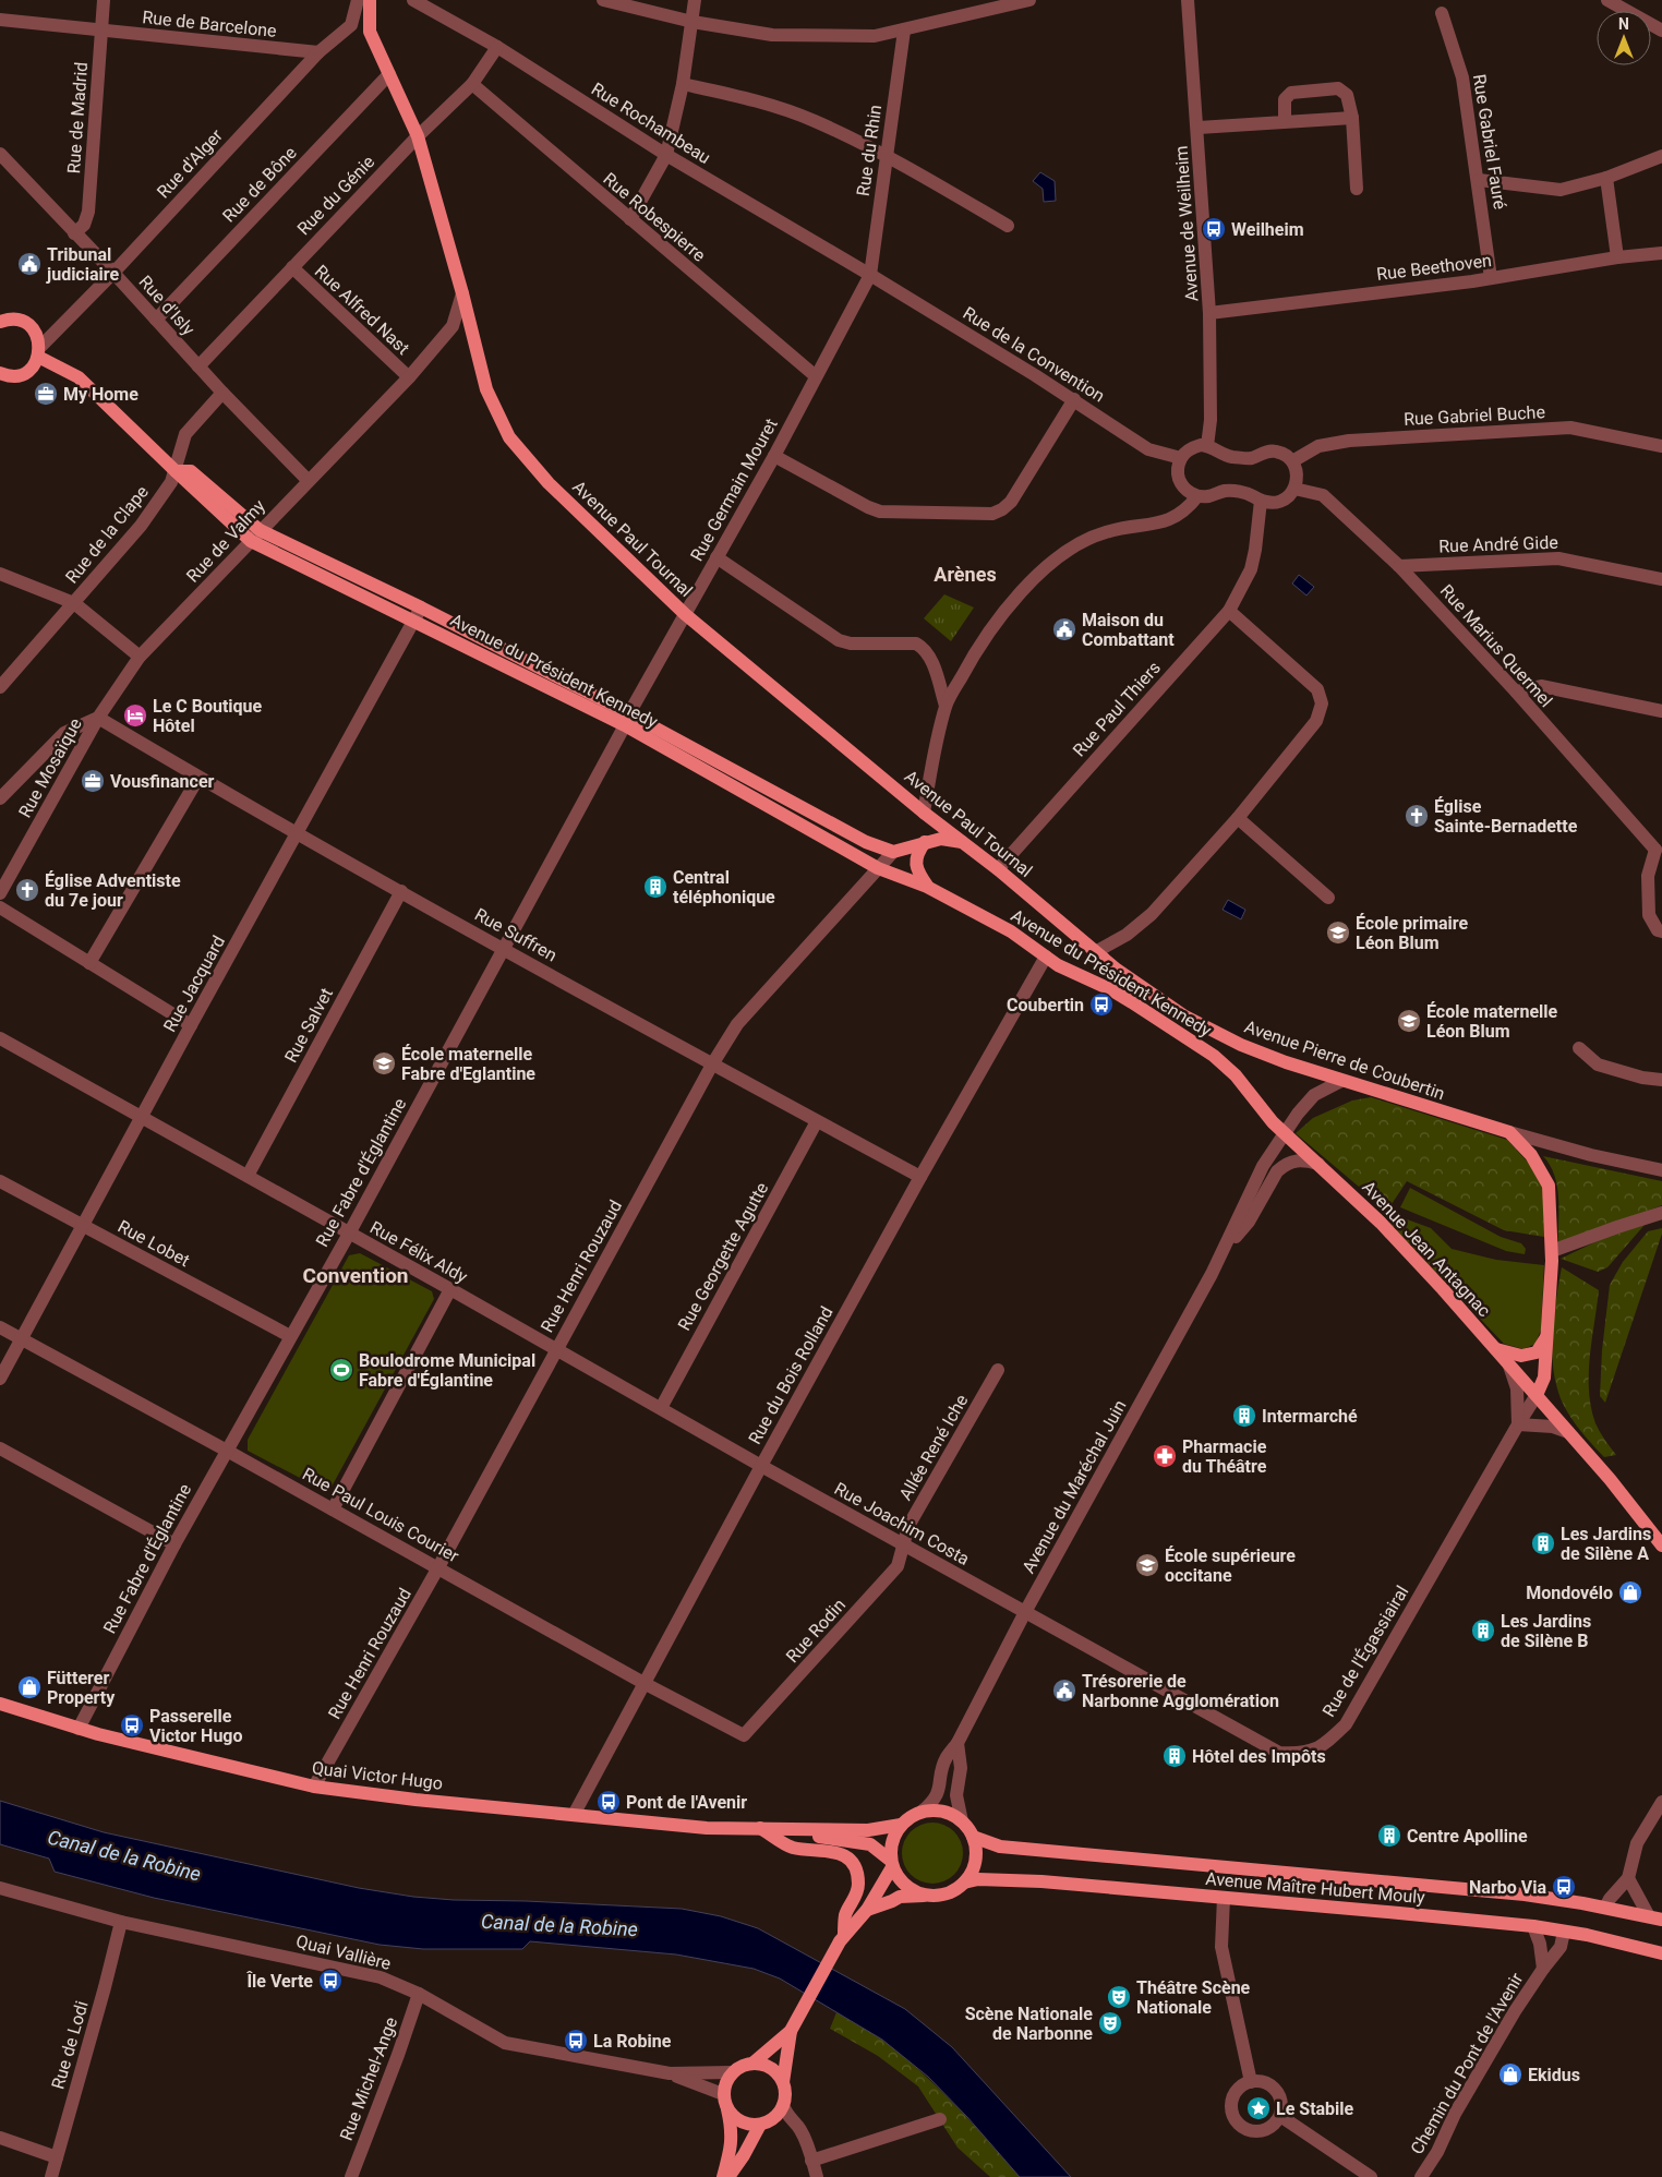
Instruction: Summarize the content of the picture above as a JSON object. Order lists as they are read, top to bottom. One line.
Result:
{"streets":{"main road":["Avenue Paul Tournal","Avenue du Président Kennedy","Avenue Pierre de Coubertin","Avenue Jean Antagnac","Quai Victor Hugo","Avenue Maître Hubert Mouly"],"street":["Rue de Barcelone","Rue de Madrid","Rue Rochambeau","Rue Gabriel Fauré","Rue du Rhin","Rue d'Alger","Rue de Bône","Rue du Génie","Rue Robespierre","Avenue de Weilheim","Rue Beethoven","Rue d'Isly","Rue Alfred Nast","Rue de la Convention","Rue Gabriel Buche","Rue Germain Mouret","Rue de la Clape","Rue de Valmy","Rue André Gide","Rue Marius Quermel","Rue Paul Thiers","Rue Mosaïque","Rue Suffren","Rue Jacquard","Rue Salvet","Rue Fabre d'Églantine","Rue Lobet","Rue Félix Aldy","Rue Georgette Agutte","Rue Henri Rouzaud","Rue du Bois Rolland","Allée René Iche","Avenue du Maréchal Juin","Rue Paul Louis Courier","Rue Joachim Costa","Rue Rodin","Rue de l'Égassiairal","Quai Vallière","Rue de Lodi","Chemin du Pont de l'Avenir","Rue Michel-Ange"]},"crossings":[["Rue de Barcelone","Rue de Madrid"],["Rue de Barcelone","Rue d'Alger"],["Rue de Madrid","Rue d'Isly"],["Rue Rochambeau","Rue du Rhin"],["Rue Rochambeau","Rue du Génie"],["Rue Rochambeau","Rue de la Convention"],["Rue Rochambeau","Rue Germain Mouret"],["Rue Gabriel Fauré","Rue Beethoven"],["Rue du Rhin","Rue de la Convention"],["Rue du Rhin","Rue Germain Mouret"],["Rue d'Alger","Rue d'Isly"],["Rue d'Alger","Avenue du Président Kennedy"],["Rue de Bône","Rue d'Isly"],["Rue de Bône","Avenue Paul Tournal"],["Rue du Génie","Rue Robespierre"],["Rue du Génie","Rue d'Isly"],["Rue du Génie","Rue Alfred Nast"],["Rue du Génie","Avenue Paul Tournal"],["Rue Robespierre","Rue Germain Mouret"],["Avenue de Weilheim","Rue Beethoven"],["Rue d'Isly","Rue de la Clape"],["Rue d'Isly","Rue de Valmy"],["Rue Alfred Nast","Rue de Valmy"],["Rue de la Convention","Rue Germain Mouret"],["Rue Germain Mouret","Avenue Paul Tournal"],["Rue Germain Mouret","Avenue du Président Kennedy"],["Rue Germain Mouret","Rue Fabre d'Églantine"],["Rue de la Clape","Avenue du Président Kennedy"],["Avenue Paul Tournal","Rue de Valmy"],["Avenue Paul Tournal","Rue Paul Thiers"],["Avenue Paul Tournal","Avenue Pierre de Coubertin"],["Rue de Valmy","Avenue du Président Kennedy"],["Rue de Valmy","Rue Mosaïque"],["Rue de Valmy","Rue Suffren"],["Rue André Gide","Rue Marius Quermel"],["Avenue du Président Kennedy","Rue Jacquard"],["Avenue du Président Kennedy","Rue Fabre d'Églantine"],["Avenue du Président Kennedy","Avenue Jean Antagnac"],["Avenue du Président Kennedy","Rue Henri Rouzaud"],["Avenue du Président Kennedy","Rue du Bois Rolland"],["Avenue du Président Kennedy","Avenue du Maréchal Juin"],["Rue Mosaïque","Rue Suffren"],["Rue Suffren","Rue Jacquard"],["Rue Suffren","Rue Salvet"],["Rue Suffren","Rue Fabre d'Églantine"],["Rue Suffren","Rue Georgette Agutte"],["Rue Suffren","Rue Henri Rouzaud"],["Rue Suffren","Rue du Bois Rolland"],["Rue Jacquard","Rue Lobet"],["Rue Jacquard","Rue Félix Aldy"],["Rue Jacquard","Rue Paul Louis Courier"],["Rue Salvet","Rue Félix Aldy"],["Avenue Pierre de Coubertin","Avenue du Maréchal Juin"],["Rue Fabre d'Églantine","Rue Lobet"],["Rue Fabre d'Églantine","Rue Félix Aldy"],["Rue Fabre d'Églantine","Rue Paul Louis Courier"],["Rue Fabre d'Églantine","Quai Victor Hugo"],["Avenue Jean Antagnac","Avenue du Maréchal Juin"],["Avenue Jean Antagnac","Rue de l'Égassiairal"],["Rue Félix Aldy","Rue Georgette Agutte"],["Rue Félix Aldy","Rue Henri Rouzaud"],["Rue Félix Aldy","Rue du Bois Rolland"],["Rue Félix Aldy","Rue Joachim Costa"],["Rue Henri Rouzaud","Rue Paul Louis Courier"],["Rue Henri Rouzaud","Quai Victor Hugo"],["Rue du Bois Rolland","Rue Paul Louis Courier"],["Rue du Bois Rolland","Rue Joachim Costa"],["Rue du Bois Rolland","Quai Victor Hugo"],["Allée René Iche","Rue Joachim Costa"],["Allée René Iche","Rue Rodin"],["Avenue du Maréchal Juin","Rue Joachim Costa"],["Avenue du Maréchal Juin","Rue de l'Égassiairal"],["Avenue du Maréchal Juin","Quai Victor Hugo"],["Avenue du Maréchal Juin","Avenue Maître Hubert Mouly"],["Rue Paul Louis Courier","Rue Rodin"],["Rue Joachim Costa","Rue Rodin"],["Rue Joachim Costa","Rue de l'Égassiairal"],["Quai Victor Hugo","Avenue Maître Hubert Mouly"],["Avenue Maître Hubert Mouly","Chemin du Pont de l'Avenir"],["Quai Vallière","Rue de Lodi"],["Quai Vallière","Rue Michel-Ange"]],"districts":["Arènes","Convention"],"water":["Canal de la Robine"],"places":{"bus stop":["Weilheim","Coubertin","Passerelle Victor Hugo","Pont de l'Avenir","Narbo Via","Île Verte","La Robine"],"public building":["Tribunal judiciaire","Maison du Combattant","Trésorerie de Narbonne Agglomération"],"office":["My Home","Vousfinancer"],"hotel":["Le C Boutique Hôtel"],"church":["Église Sainte-Bernadette","Église Adventiste du 7e jour"],"building":["Central téléphonique","Intermarché","Les Jardins de Silène A","Les Jardins de Silène B","Hôtel des Impôts","Centre Apolline"],"school or university":["École primaire Léon Blum","École maternelle Léon Blum","École maternelle Fabre d'Eglantine","École supérieure occitane"],"sports":["Boulodrome Municipal Fabre d'Églantine"],"pharmacy":["Pharmacie du Théâtre"],"shop":["Mondovélo","Fütterer Property","Ekidus"],"theatre":["Théâtre Scène Nationale","Scène Nationale de Narbonne"],"place":["Le Stabile"]},"north":"top"}
